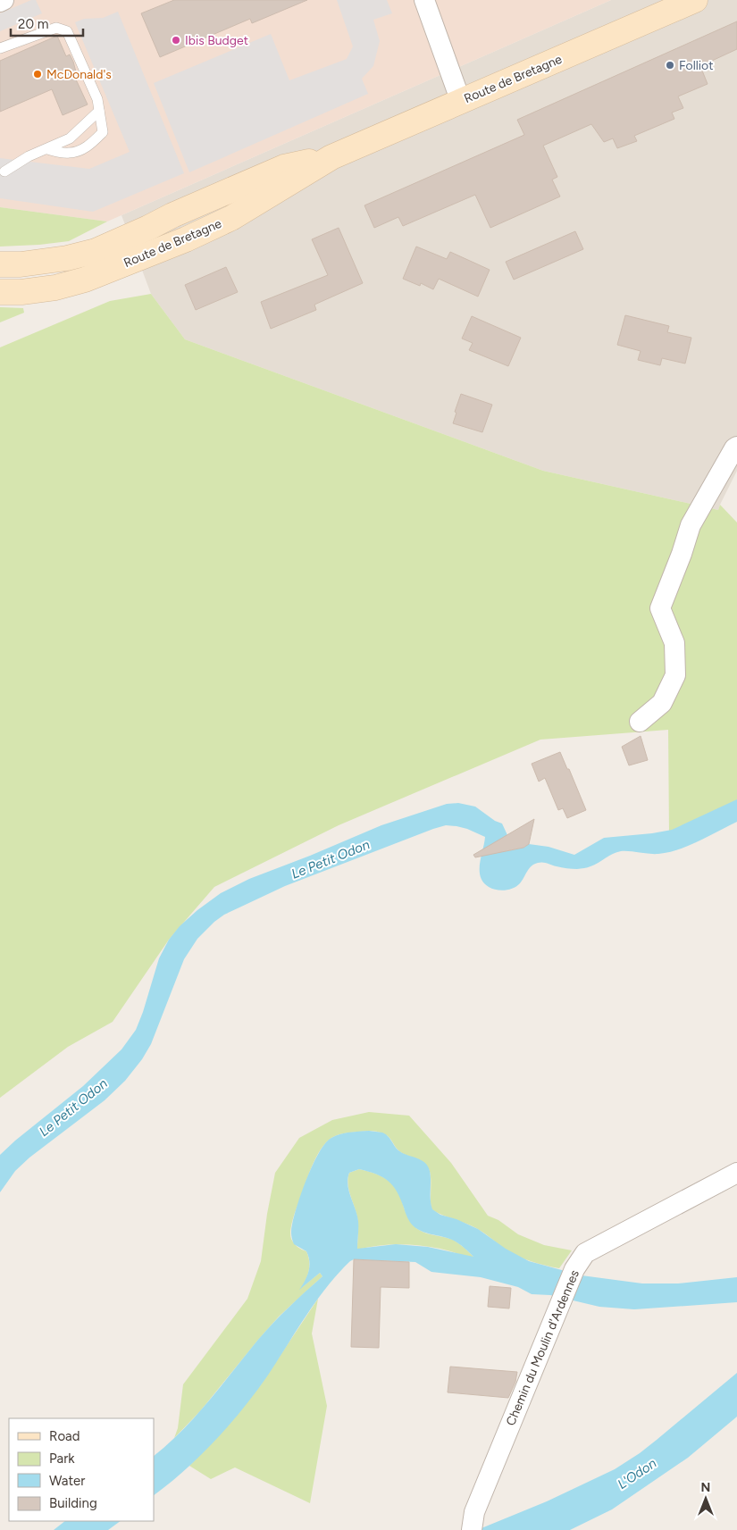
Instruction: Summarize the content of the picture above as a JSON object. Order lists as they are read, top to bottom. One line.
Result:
{"streets":{"main road":["Route de Bretagne"],"street":["Chemin du Moulin d'Ardennes"]},"water":["Le Petit Odon","L'Odon"],"places":["Ibis Budget","Folliot","McDonald's"],"legend":["Road","Park","Water","Building"],"scale_bar":"20 m","north":"top"}
